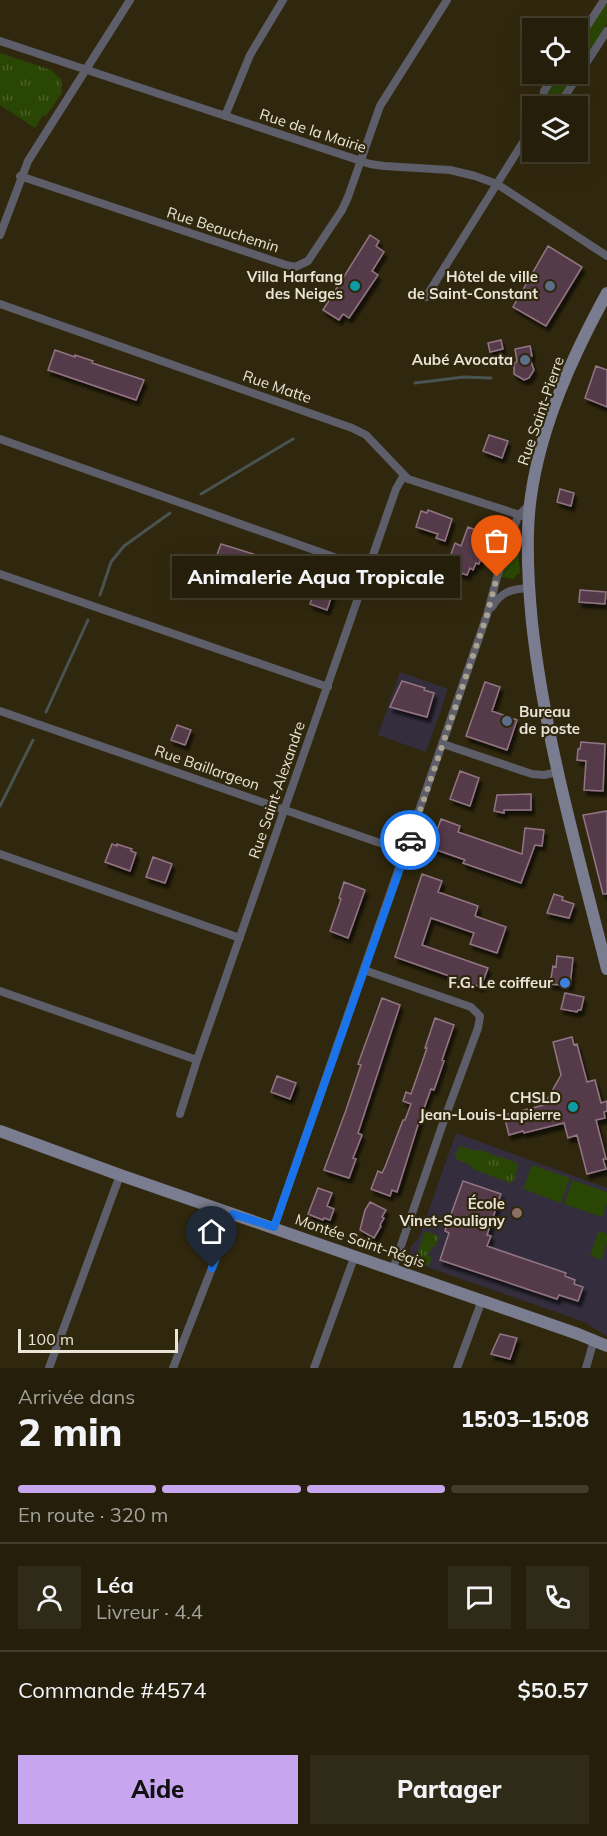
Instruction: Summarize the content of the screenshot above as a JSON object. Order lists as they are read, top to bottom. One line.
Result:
{"streets":{"main road":["Rue Saint-Pierre","Montée Saint-Régis"],"street":["Rue de la Mairie","Rue Beauchemin","Rue Matte","Rue Baillargeon","Rue Saint-Alexandre"]},"crossings":[["Rue de la Mairie","Rue Beauchemin"],["Rue Matte","Rue Saint-Pierre"],["Rue Matte","Rue Saint-Alexandre"],["Rue Baillargeon","Rue Saint-Alexandre"]],"places":["Villa Harfang des Neiges","Hôtel de ville de Saint-Constant","Aubé Avocata","Animalerie Aqua Tropicale","Bureau de poste","F.G. Le coiffeur","CHSLD Jean-Louis-Lapierre","École Vinet-Souligny"],"scale_bar":"100 m","page":{"bubble":"Animalerie Aqua Tropicale","scale":"100 m","heading":["2 min","Arrivée dans","15:03–15:08"],"panel":["Léa","Livreur · 4.4","Commande #4574","$50.57"],"bar":"En route · 320 m","buttons":["Aide","Partager"]}}
